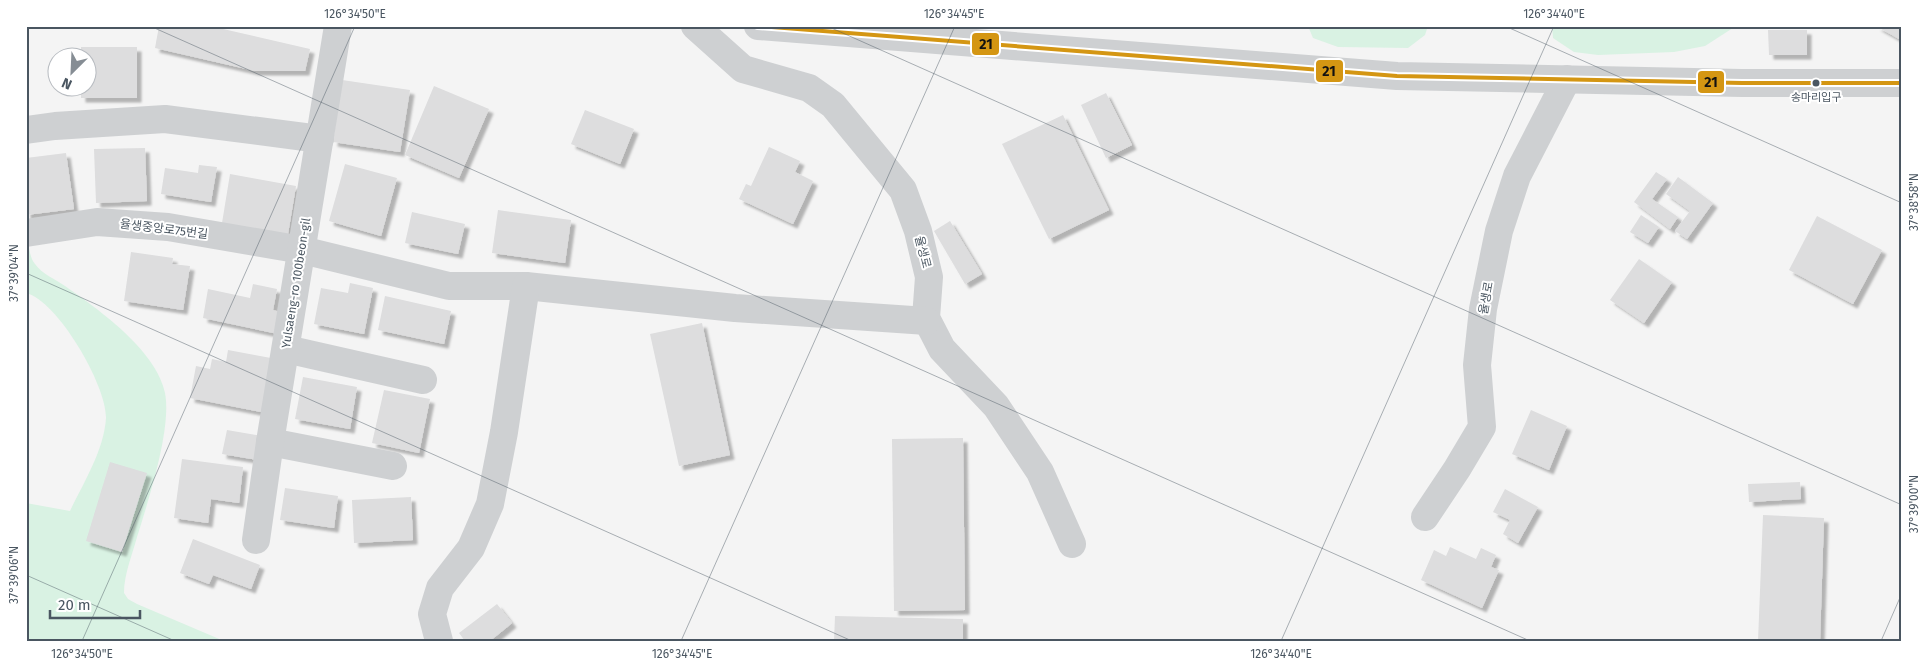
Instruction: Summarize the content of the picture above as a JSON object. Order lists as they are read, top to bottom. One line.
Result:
{"streets":{"street":["율생중앙로75번길","율생로","Yulsaeng-ro 100beon-gil"]},"crossings":[["율생중앙로75번길","율생로"],["율생중앙로75번길","Yulsaeng-ro 100beon-gil"]],"places":["송마리입구"],"lines":["transit line 21"],"scale_bar":"20 m","north":"bottom left","coordinates":["126°34'50\"E","126°34'45\"E","126°34'40\"E","37°38'58\"N","37°39'04\"N","37°39'00\"N","37°39'06\"N"]}
